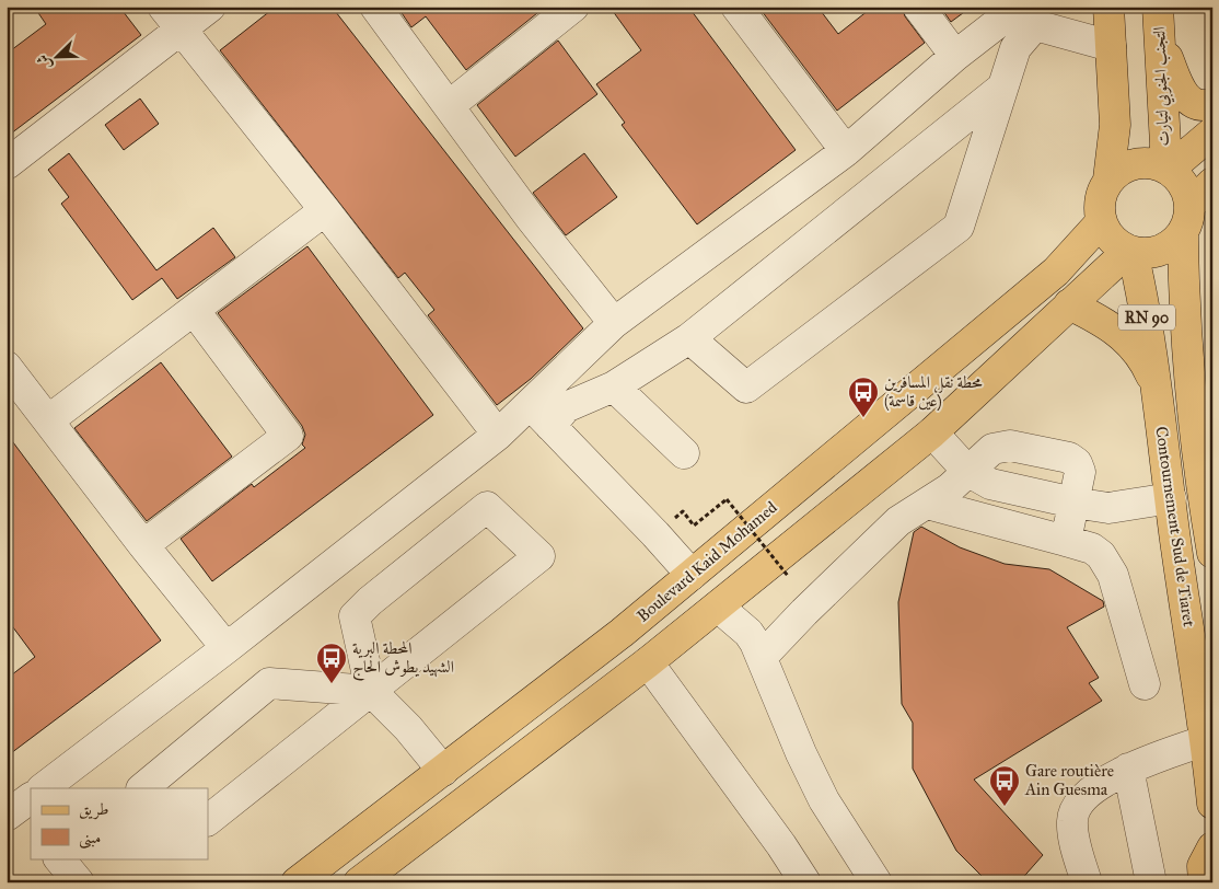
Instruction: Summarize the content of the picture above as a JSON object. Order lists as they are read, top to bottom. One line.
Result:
{"streets":{"main road":["التجنب الجنوبي لتيارت","RN 90","Contournement Sud de Tiaret","Boulevard Kaid Mohamed"]},"crossings":[["التجنب الجنوبي لتيارت","RN 90"],["التجنب الجنوبي لتيارت","Contournement Sud de Tiaret"],["التجنب الجنوبي لتيارت","Boulevard Kaid Mohamed"],["RN 90","Contournement Sud de Tiaret"],["RN 90","Boulevard Kaid Mohamed"],["Contournement Sud de Tiaret","Boulevard Kaid Mohamed"]],"places":{"bus stop":["محطة نقل المسافرين (عين قاسمة)","المحطة البرية الشهيد يطوش الحاج","Gare routière Ain Guesma"]},"legend":["طريق","مبنى"],"north":"bottom left"}
